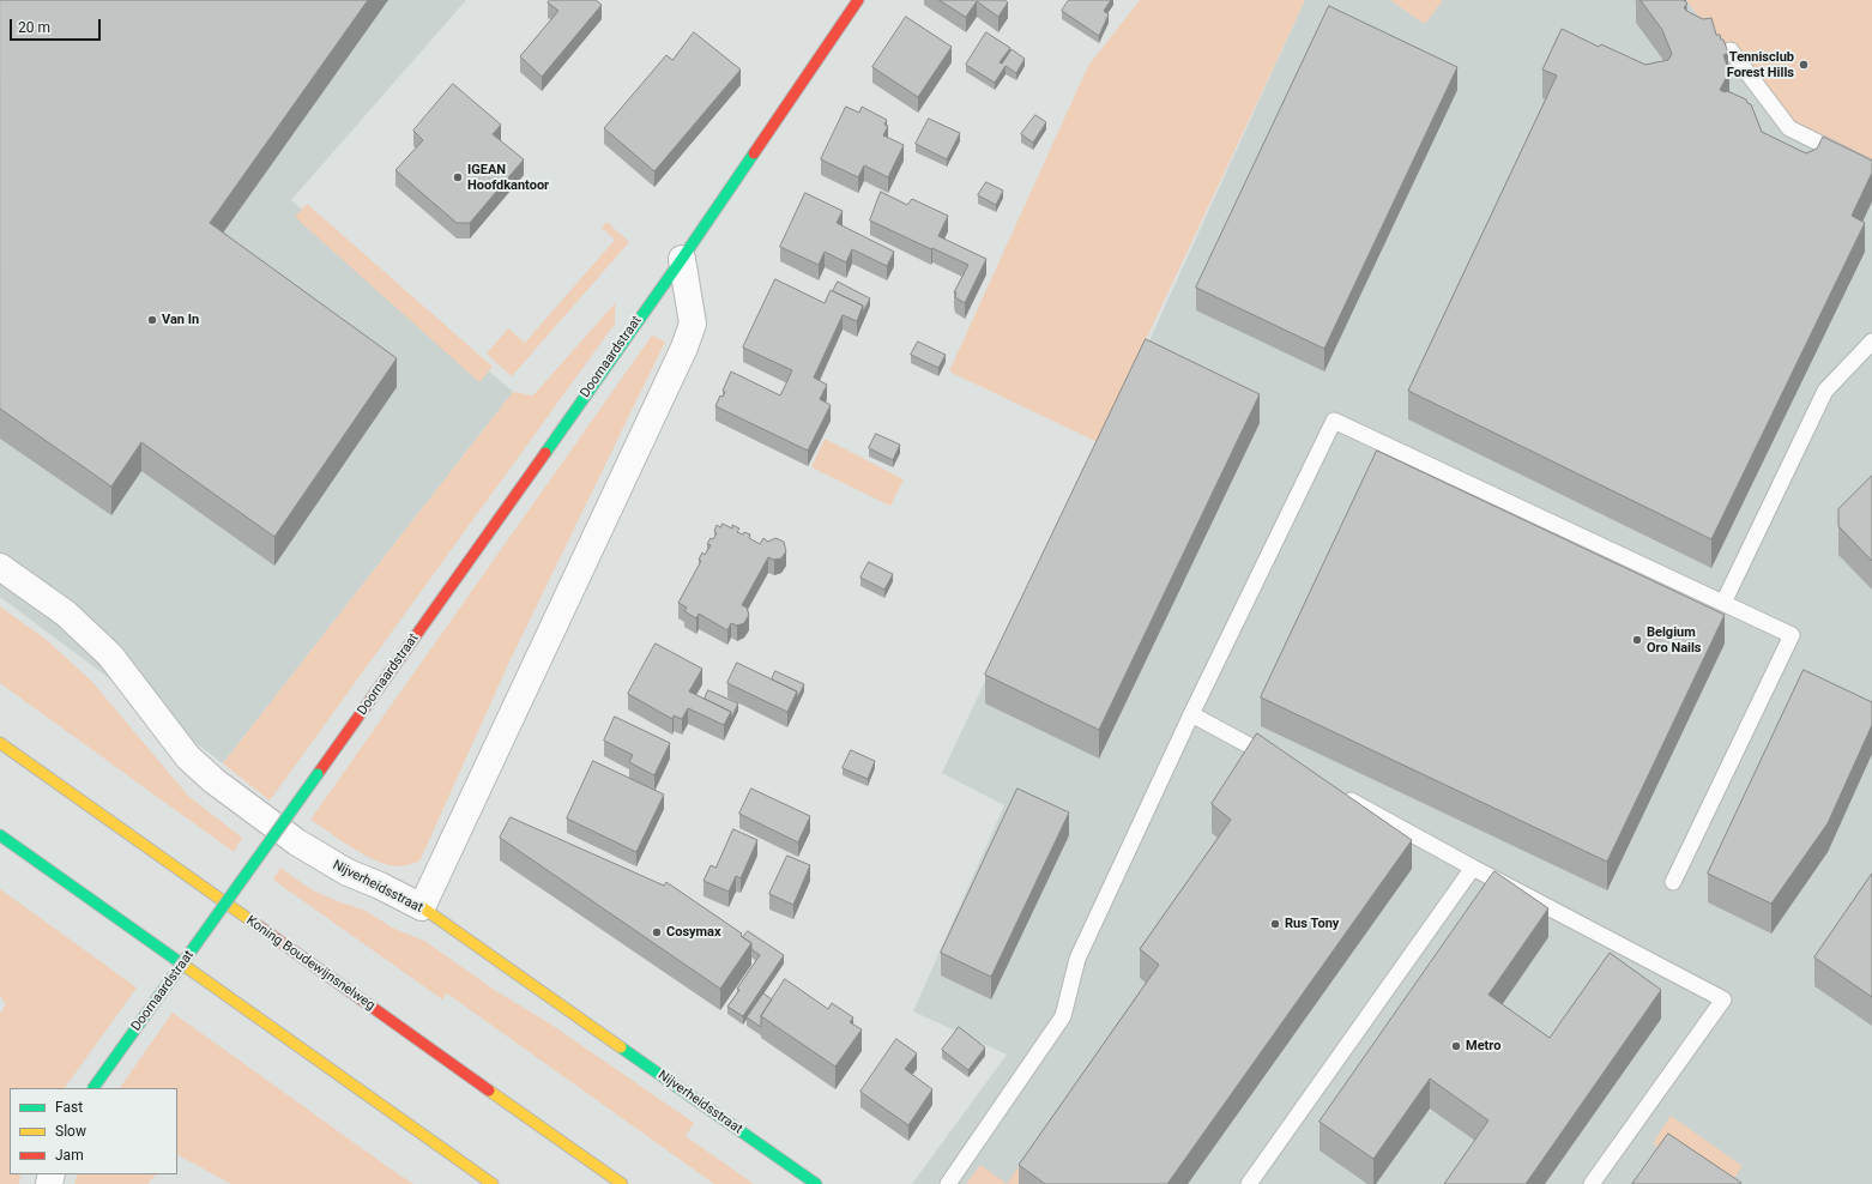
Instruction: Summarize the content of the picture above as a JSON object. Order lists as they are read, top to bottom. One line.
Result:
{"streets":{"main road":["Doornaardstraat","Nijverheidsstraat","Koning Boudewijnsnelweg"]},"places":["Tennisclub Forest Hills","IGEAN Hoofdkantoor","Van In","Belgium Oro Nails","Rus Tony","Cosymax","Metro"],"legend":["Fast","Slow","Jam"],"scale_bar":"20 m"}
